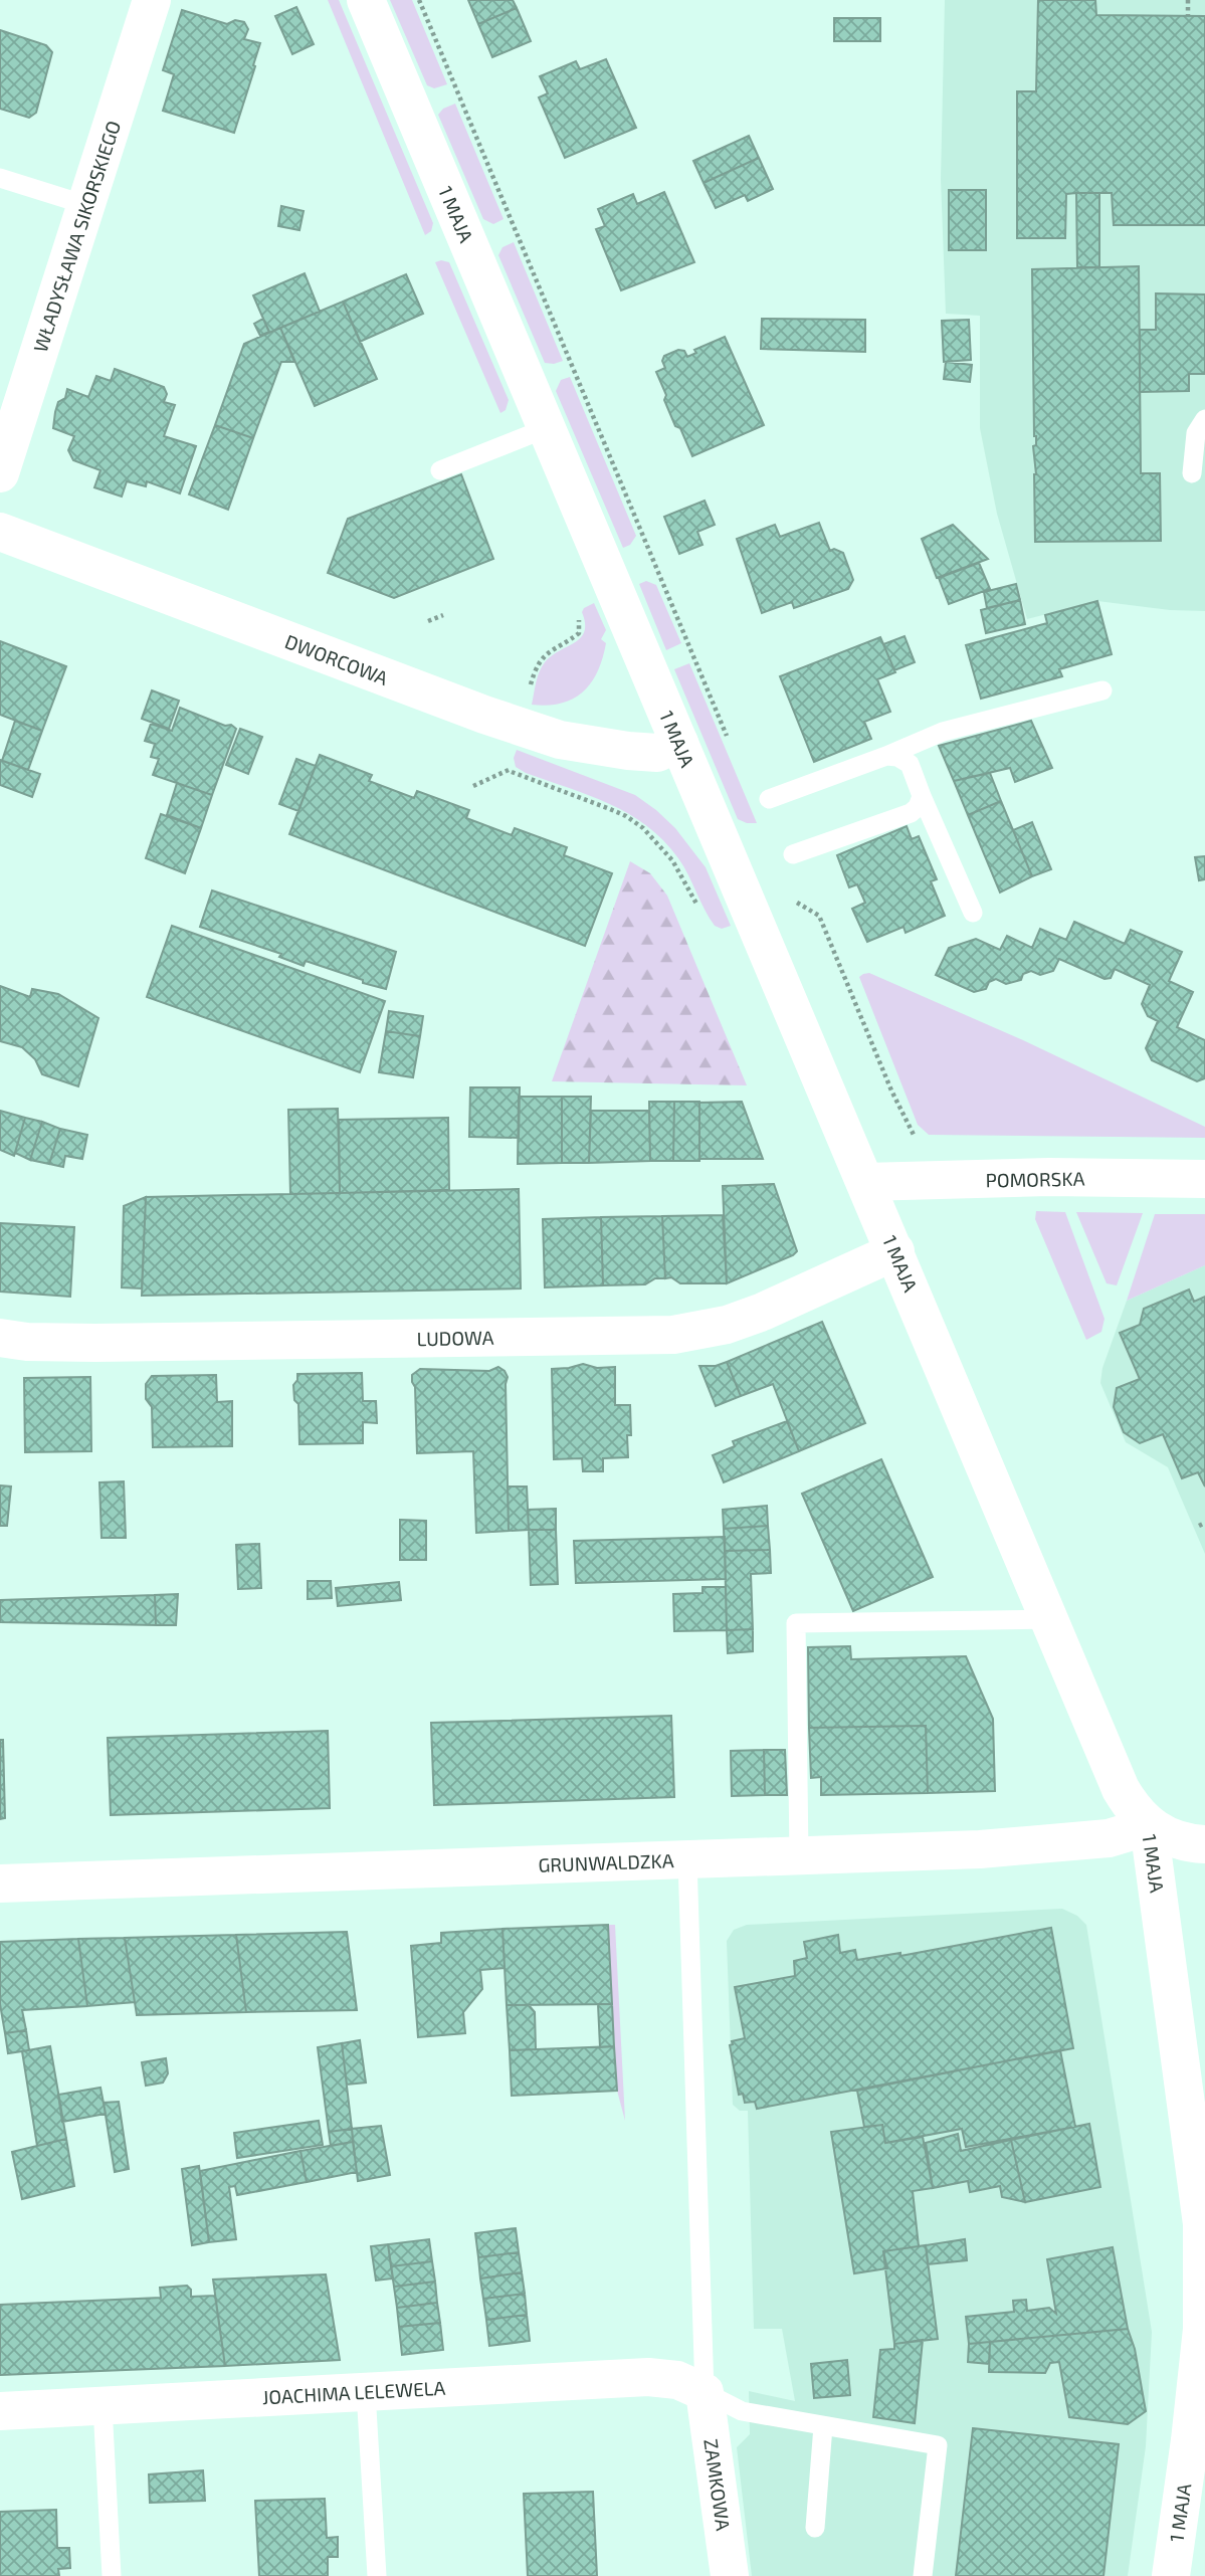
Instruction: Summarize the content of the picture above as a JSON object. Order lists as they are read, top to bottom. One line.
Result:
{"streets":{"street":["1 MAJA","WŁADYSŁAWA SIKORSKIEGO","DWORCOWA","POMORSKA","LUDOWA","GRUNWALDZKA","JOACHIMA LELEWELA","ZAMKOWA"]},"crossings":[["1 MAJA","DWORCOWA"],["1 MAJA","POMORSKA"],["1 MAJA","LUDOWA"],["1 MAJA","GRUNWALDZKA"],["JOACHIMA LELEWELA","ZAMKOWA"]]}
